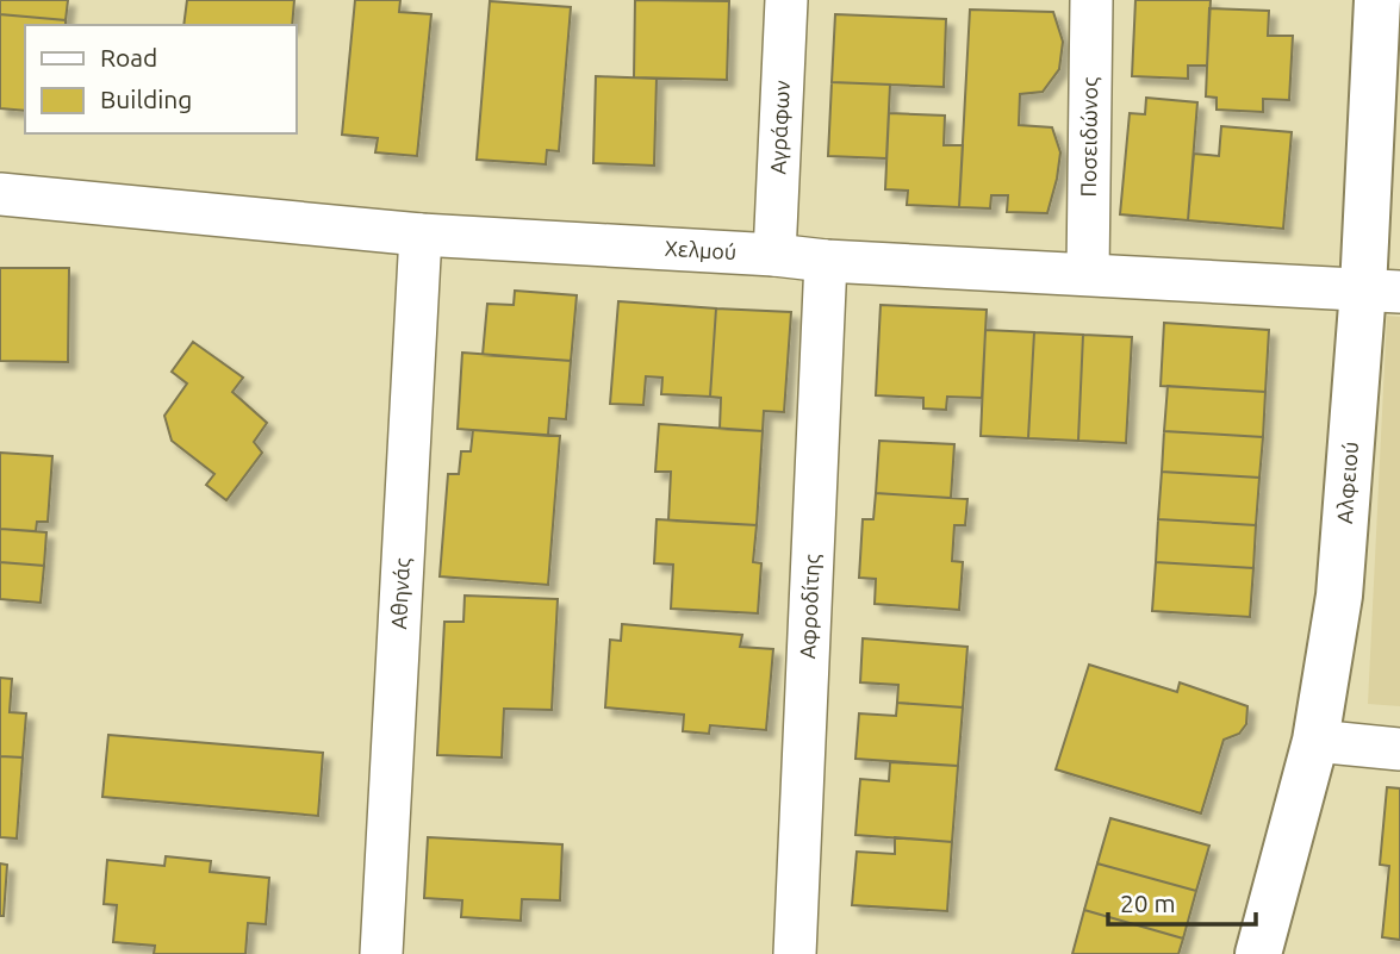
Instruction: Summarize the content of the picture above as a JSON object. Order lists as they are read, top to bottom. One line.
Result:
{"streets":{"street":["Αγράφων","Ποσειδώνος","Χελμού","Αλφειού","Αθηνάς","Αφροδίτης"]},"crossings":[["Αγράφων","Χελμού"],["Ποσειδώνος","Χελμού"],["Χελμού","Αλφειού"],["Χελμού","Αθηνάς"],["Χελμού","Αφροδίτης"]],"legend":["Road","Building"],"scale_bar":"20 m"}
